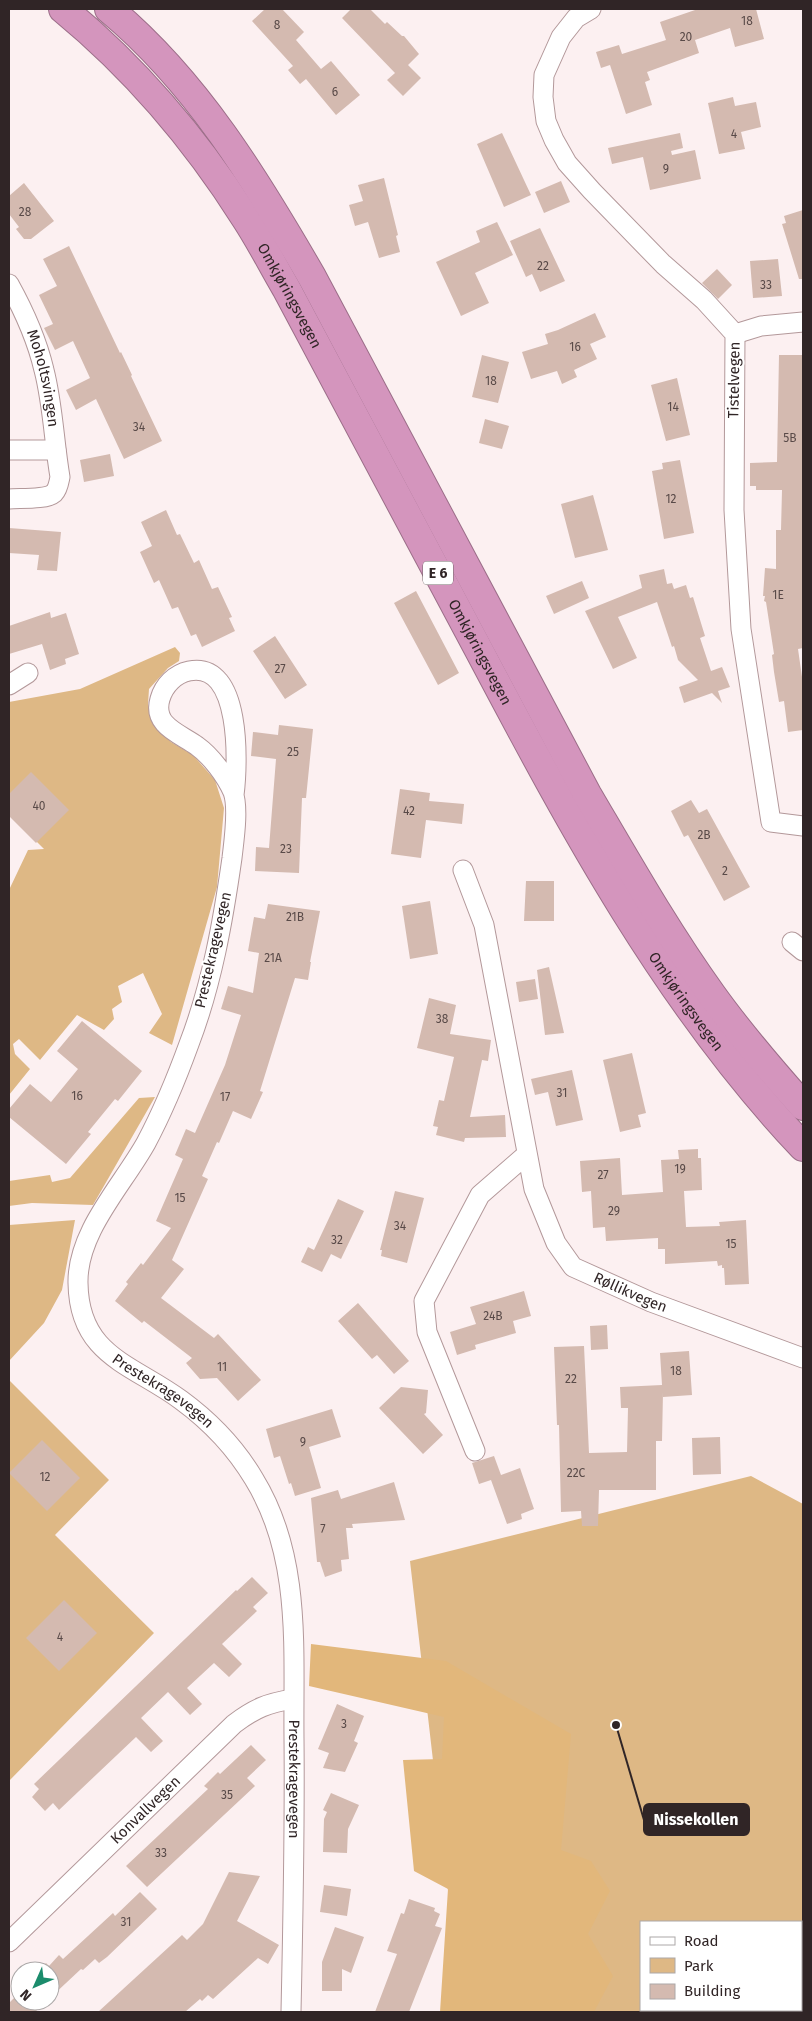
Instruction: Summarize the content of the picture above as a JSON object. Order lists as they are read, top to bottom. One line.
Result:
{"streets":{"highway":["Omkjøringsvegen","E 6"],"street":["Moholtsvingen","Tistelvegen","Prestekragevegen","Røllikvegen","Konvallvegen"]},"crossings":[["Prestekragevegen","Konvallvegen"]],"places":["Nissekollen"],"house_numbers":["18","8","20","6","4","9","28","22","33","16","18","14","34","5B","12","1E","27","25","40","42","2B","23","2","21B","21A","38","31","16","17","19","27","15","29","34","32","15","24B","11","18","22","9","22C","12","7","4","3","35","33","31"],"legend":["Road","Park","Building"],"north":"bottom left"}
